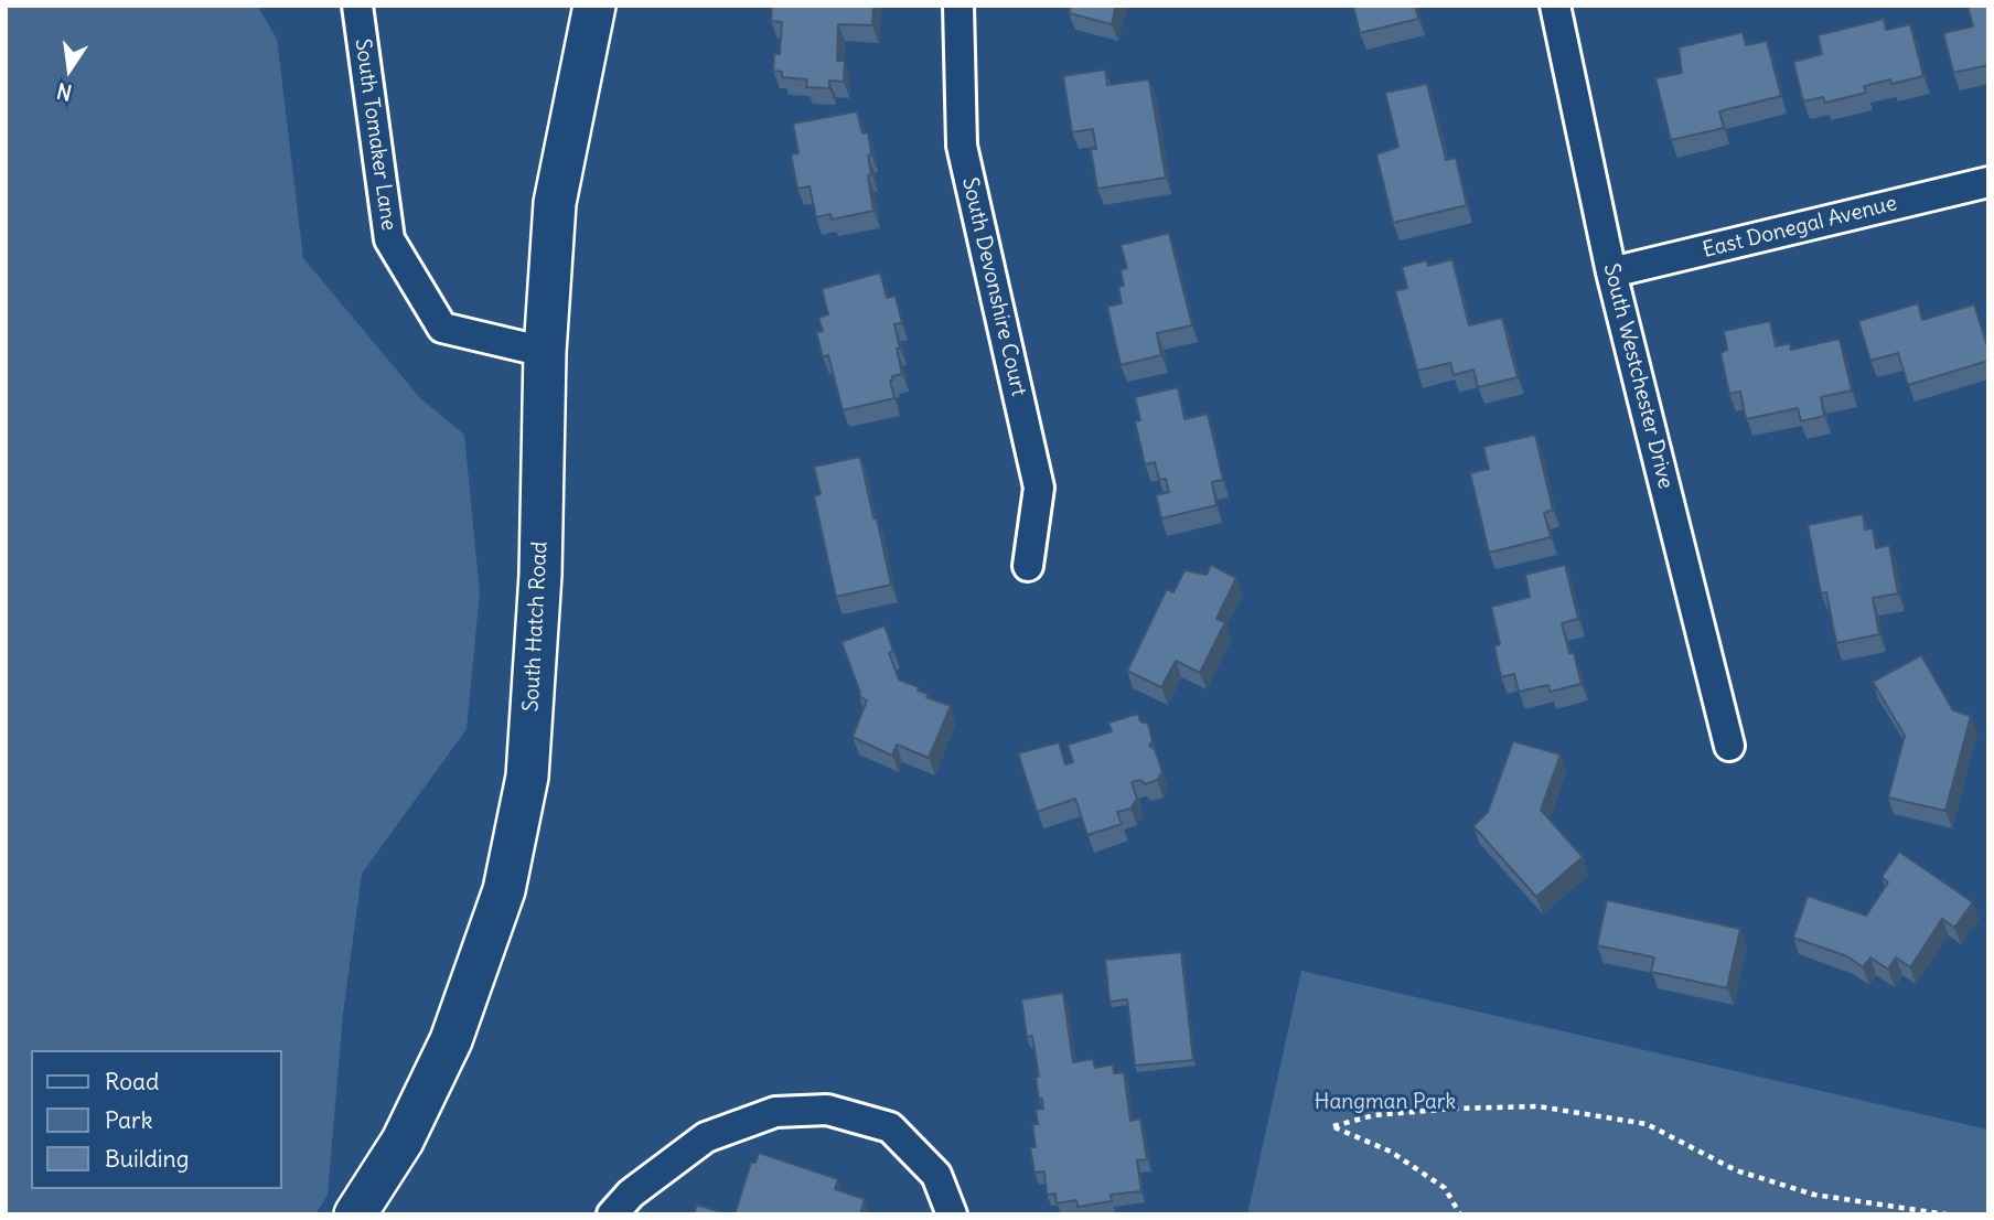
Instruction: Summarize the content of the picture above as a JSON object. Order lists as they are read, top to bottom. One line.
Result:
{"streets":{"main road":["South Hatch Road"],"street":["South Tomaker Lane","East Donegal Avenue","South Devonshire Court","South Westchester Drive"]},"crossings":[["South Tomaker Lane","South Hatch Road"],["East Donegal Avenue","South Westchester Drive"]],"parks":["Hangman Park"],"legend":["Road","Park","Building"],"north":"bottom"}
